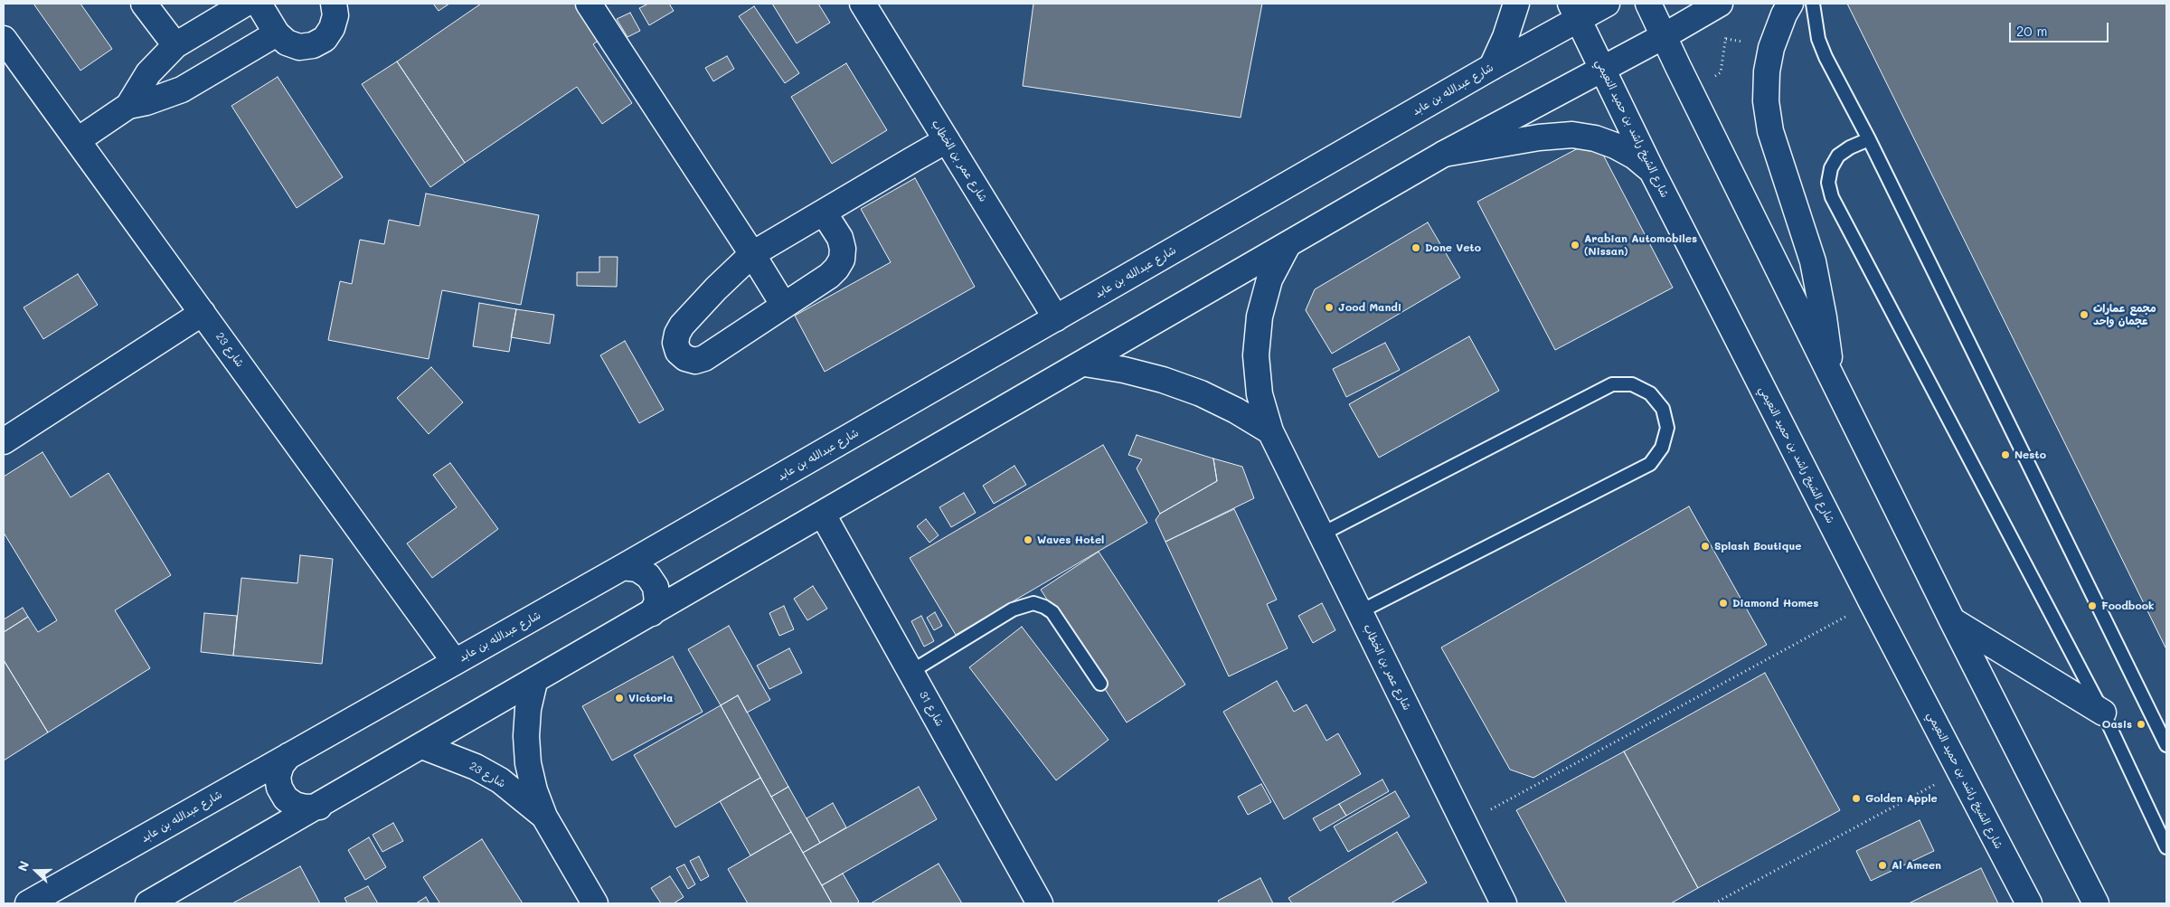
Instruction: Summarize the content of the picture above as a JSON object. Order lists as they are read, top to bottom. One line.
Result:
{"streets":{"main road":["شارع عبدالله بن عابد","شارع الشيخ راشد بن حميد النعيمي","شارع عمر بن الخطاب","شارع 23","شارع 31"]},"crossings":[["شارع عبدالله بن عابد","شارع الشيخ راشد بن حميد النعيمي"],["شارع عبدالله بن عابد","شارع عمر بن الخطاب"],["شارع عبدالله بن عابد","شارع 23"]],"places":["Arabian Automobiles (Nissan)","Done Veto","Jood Mandi","مجمع عمارات عجمان واحد","Nesto","Waves Hotel","Splash Boutique","Diamond Homes","Foodbook","Victoria","Oasis","Golden Apple","Al Ameen"],"scale_bar":"20 m","north":"left"}
